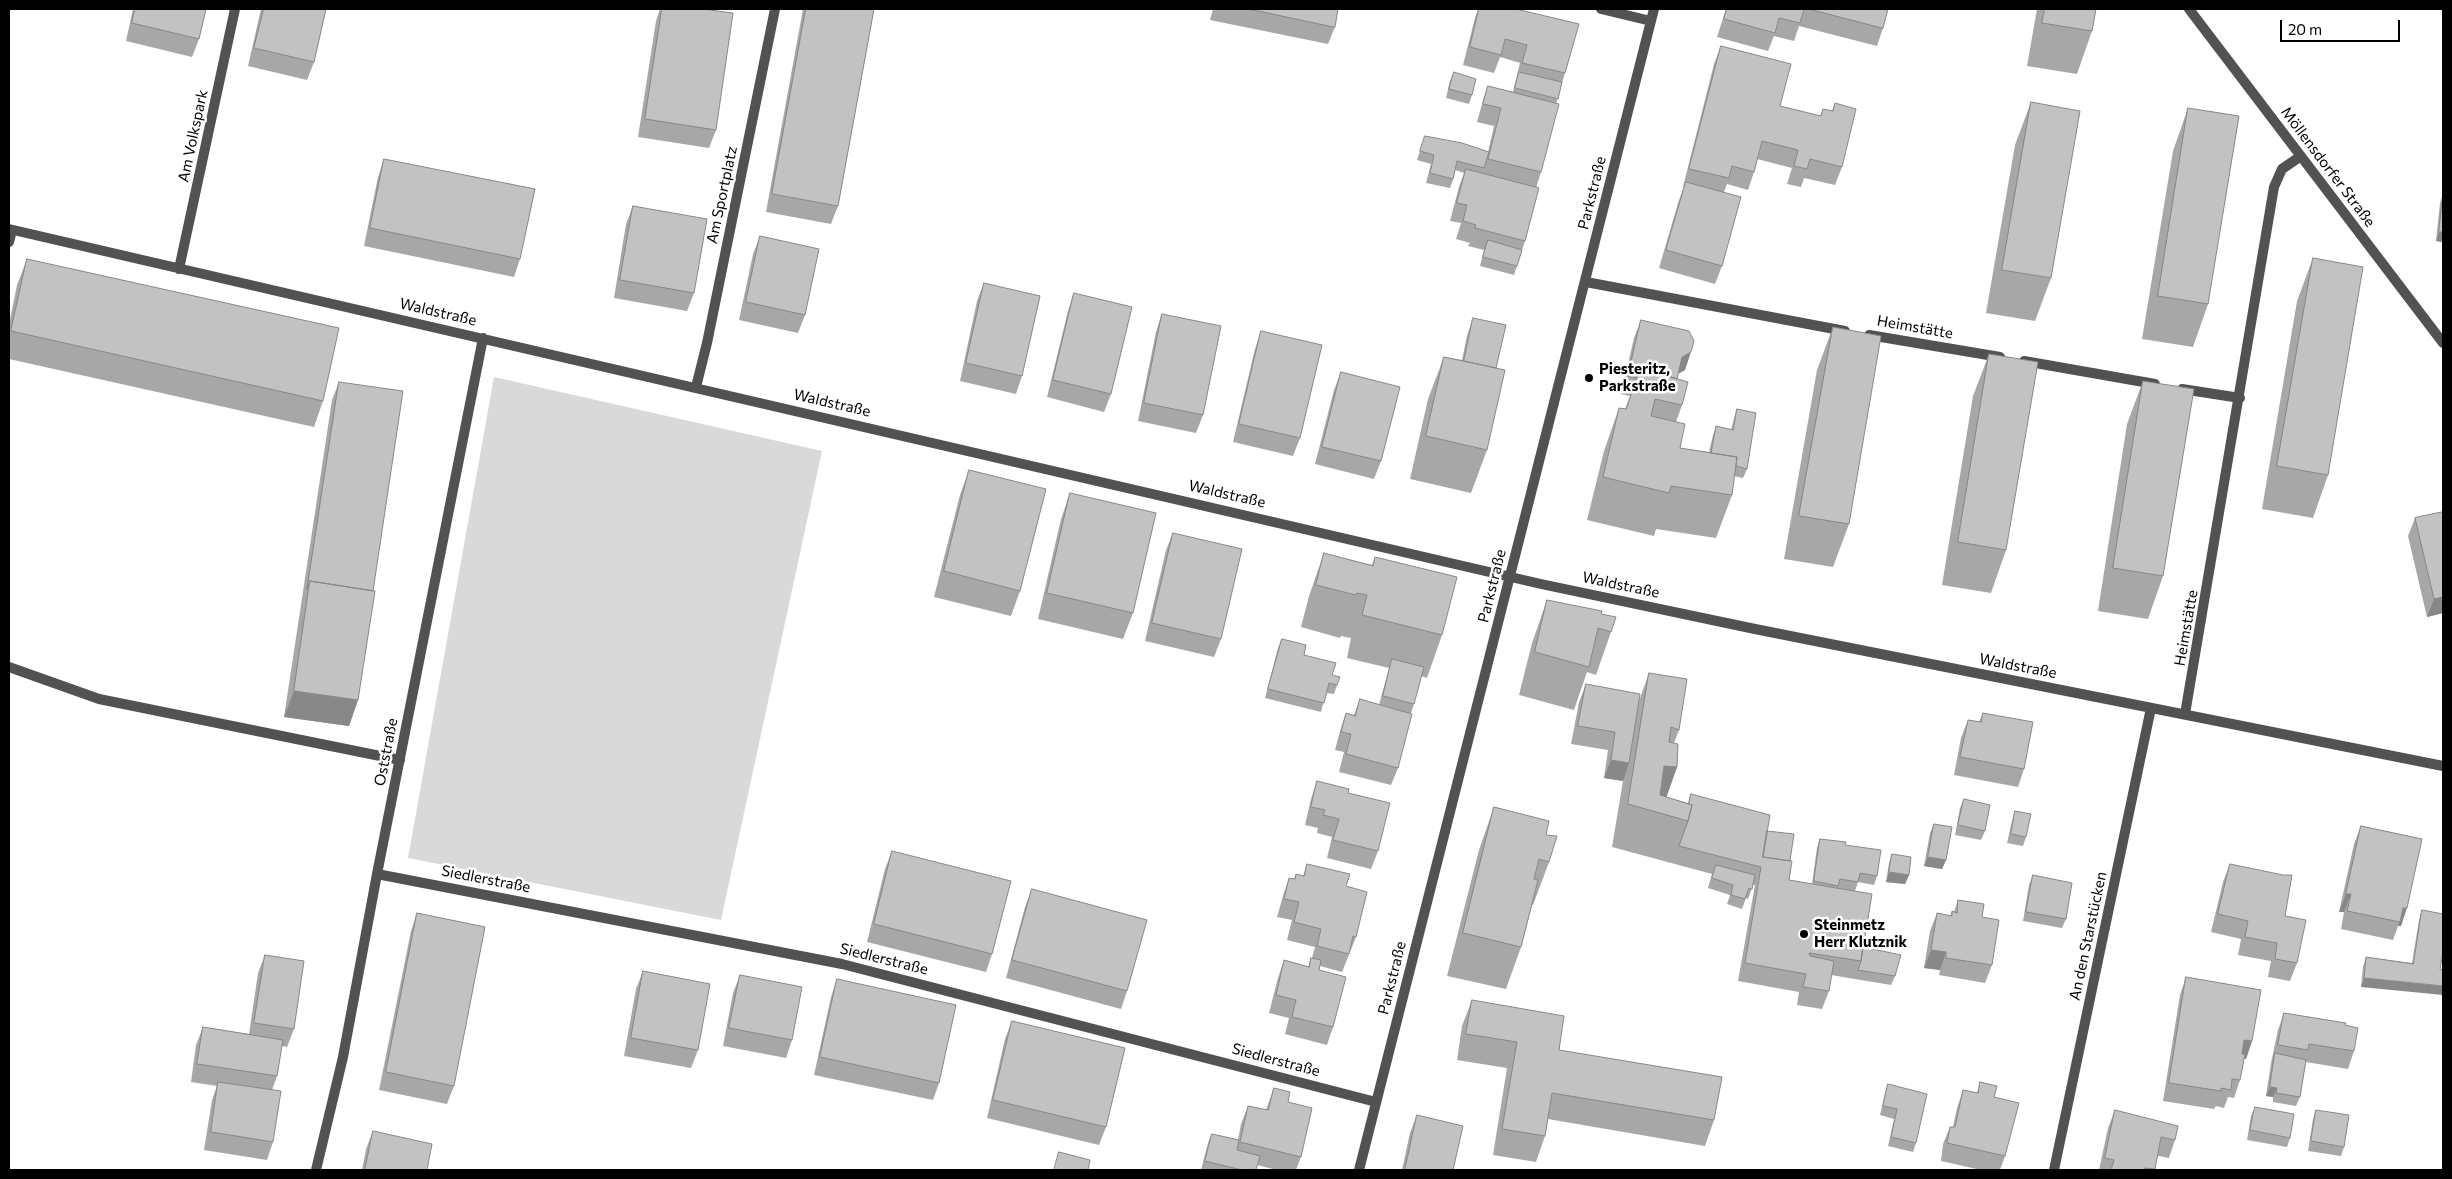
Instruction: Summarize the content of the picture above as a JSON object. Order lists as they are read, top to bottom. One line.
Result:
{"streets":{"street":["Am Volkspark","Möllensdorfer Straße","Parkstraße","Am Sportplatz","Waldstraße","Heimstätte","Oststraße","Siedlerstraße","An den Starstücken"]},"crossings":[["Am Volkspark","Waldstraße"],["Möllensdorfer Straße","Heimstätte"],["Parkstraße","Waldstraße"],["Parkstraße","Heimstätte"],["Parkstraße","Siedlerstraße"],["Am Sportplatz","Waldstraße"],["Waldstraße","Heimstätte"],["Waldstraße","Oststraße"],["Waldstraße","An den Starstücken"],["Oststraße","Siedlerstraße"]],"places":["Piesteritz, Parkstraße","Steinmetz Herr Klutznik"],"scale_bar":"20 m"}
